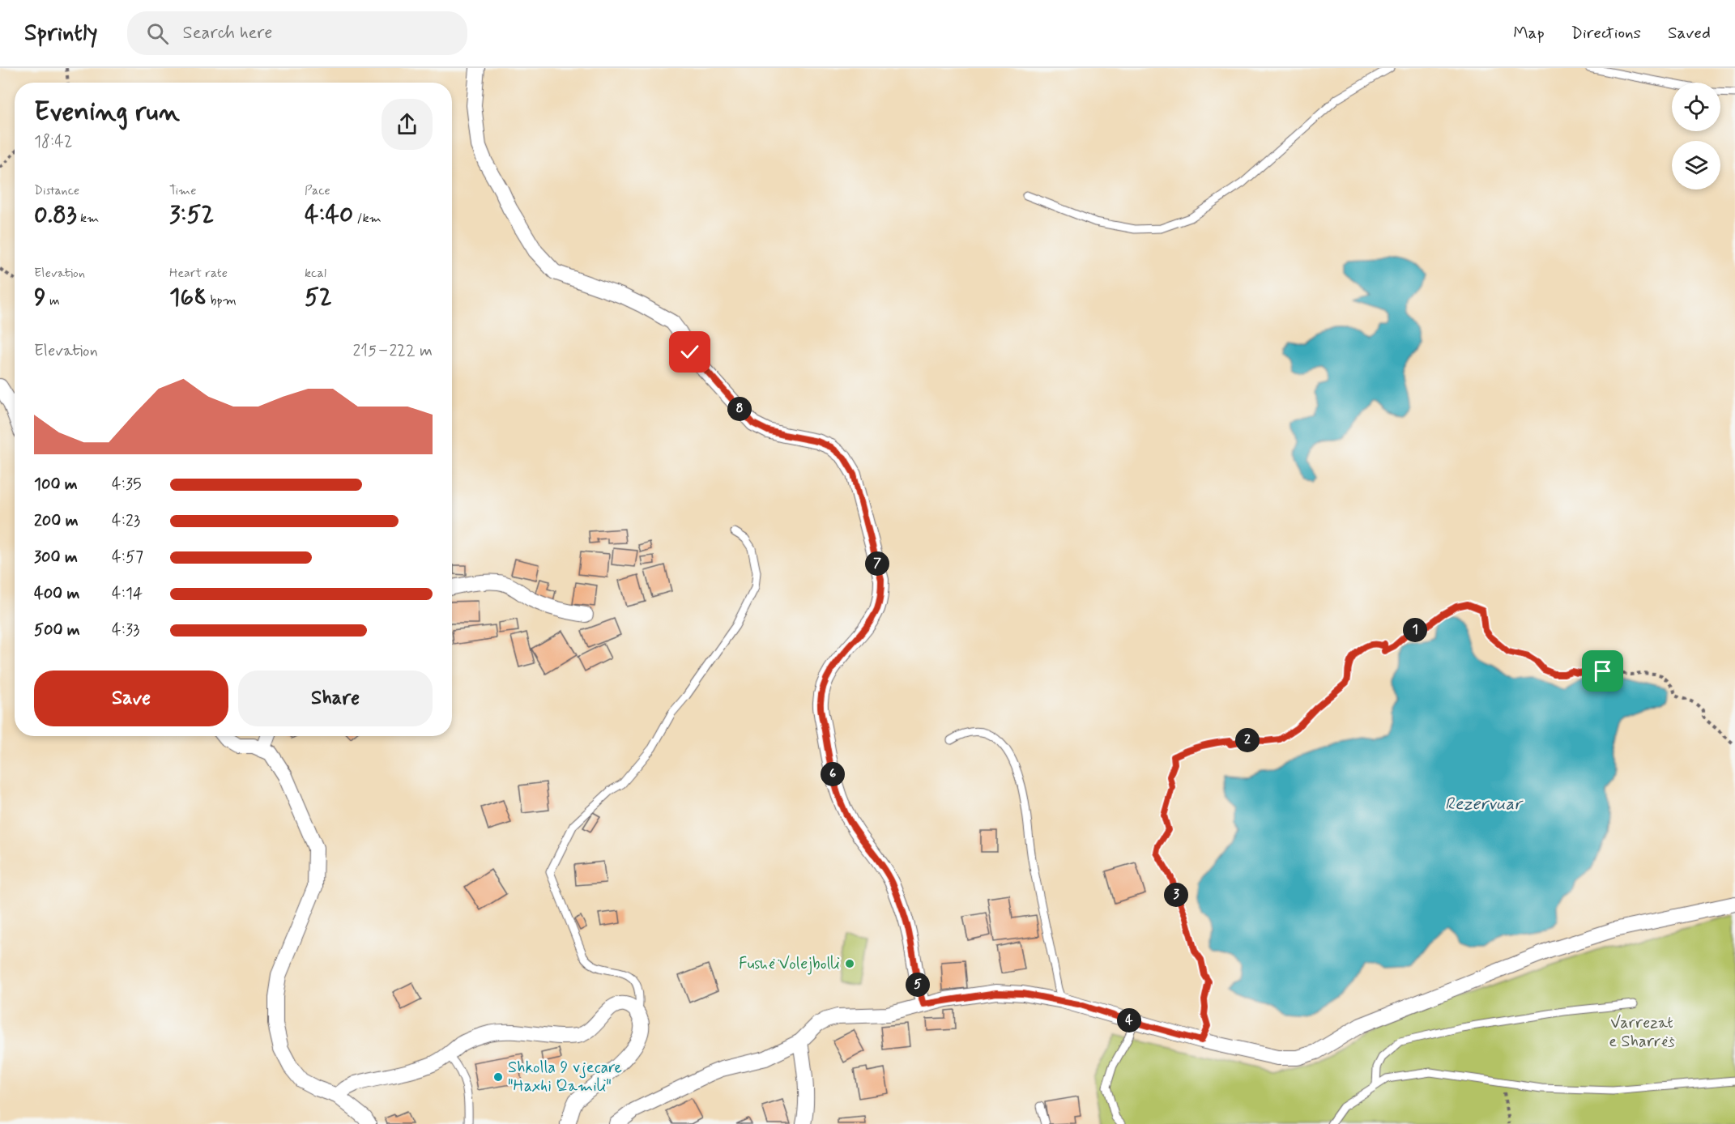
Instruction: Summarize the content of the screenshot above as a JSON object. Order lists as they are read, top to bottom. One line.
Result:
{"water":["Rezervuar"],"parks":["Varrezat e Sharrës"],"places":["Fushë Volejbolli","Shkolla 9 vjecare \"Haxhi Qamili\""],"page":{"header":"Sprintly","search":"Search here","nav":["Map","Directions","Saved"],"heading":["Evening run","18:42"],"stats":[["Distance","0.83 km"],["Time","3:52"],["Pace","4:40 /km"],["Elevation","9 m"],["Heart rate","168 bpm"],["kcal","52"]],"chart":["Elevation","215–222 m"],"pins":["8","7","1","2","6","3","5","4"],"list":[{"name":"100 m","note":"4:35"},{"name":"200 m","note":"4:23"},{"name":"300 m","note":"4:57"},{"name":"400 m","note":"4:14"},{"name":"500 m","note":"4:33"}],"buttons":["Save","Share"]}}
